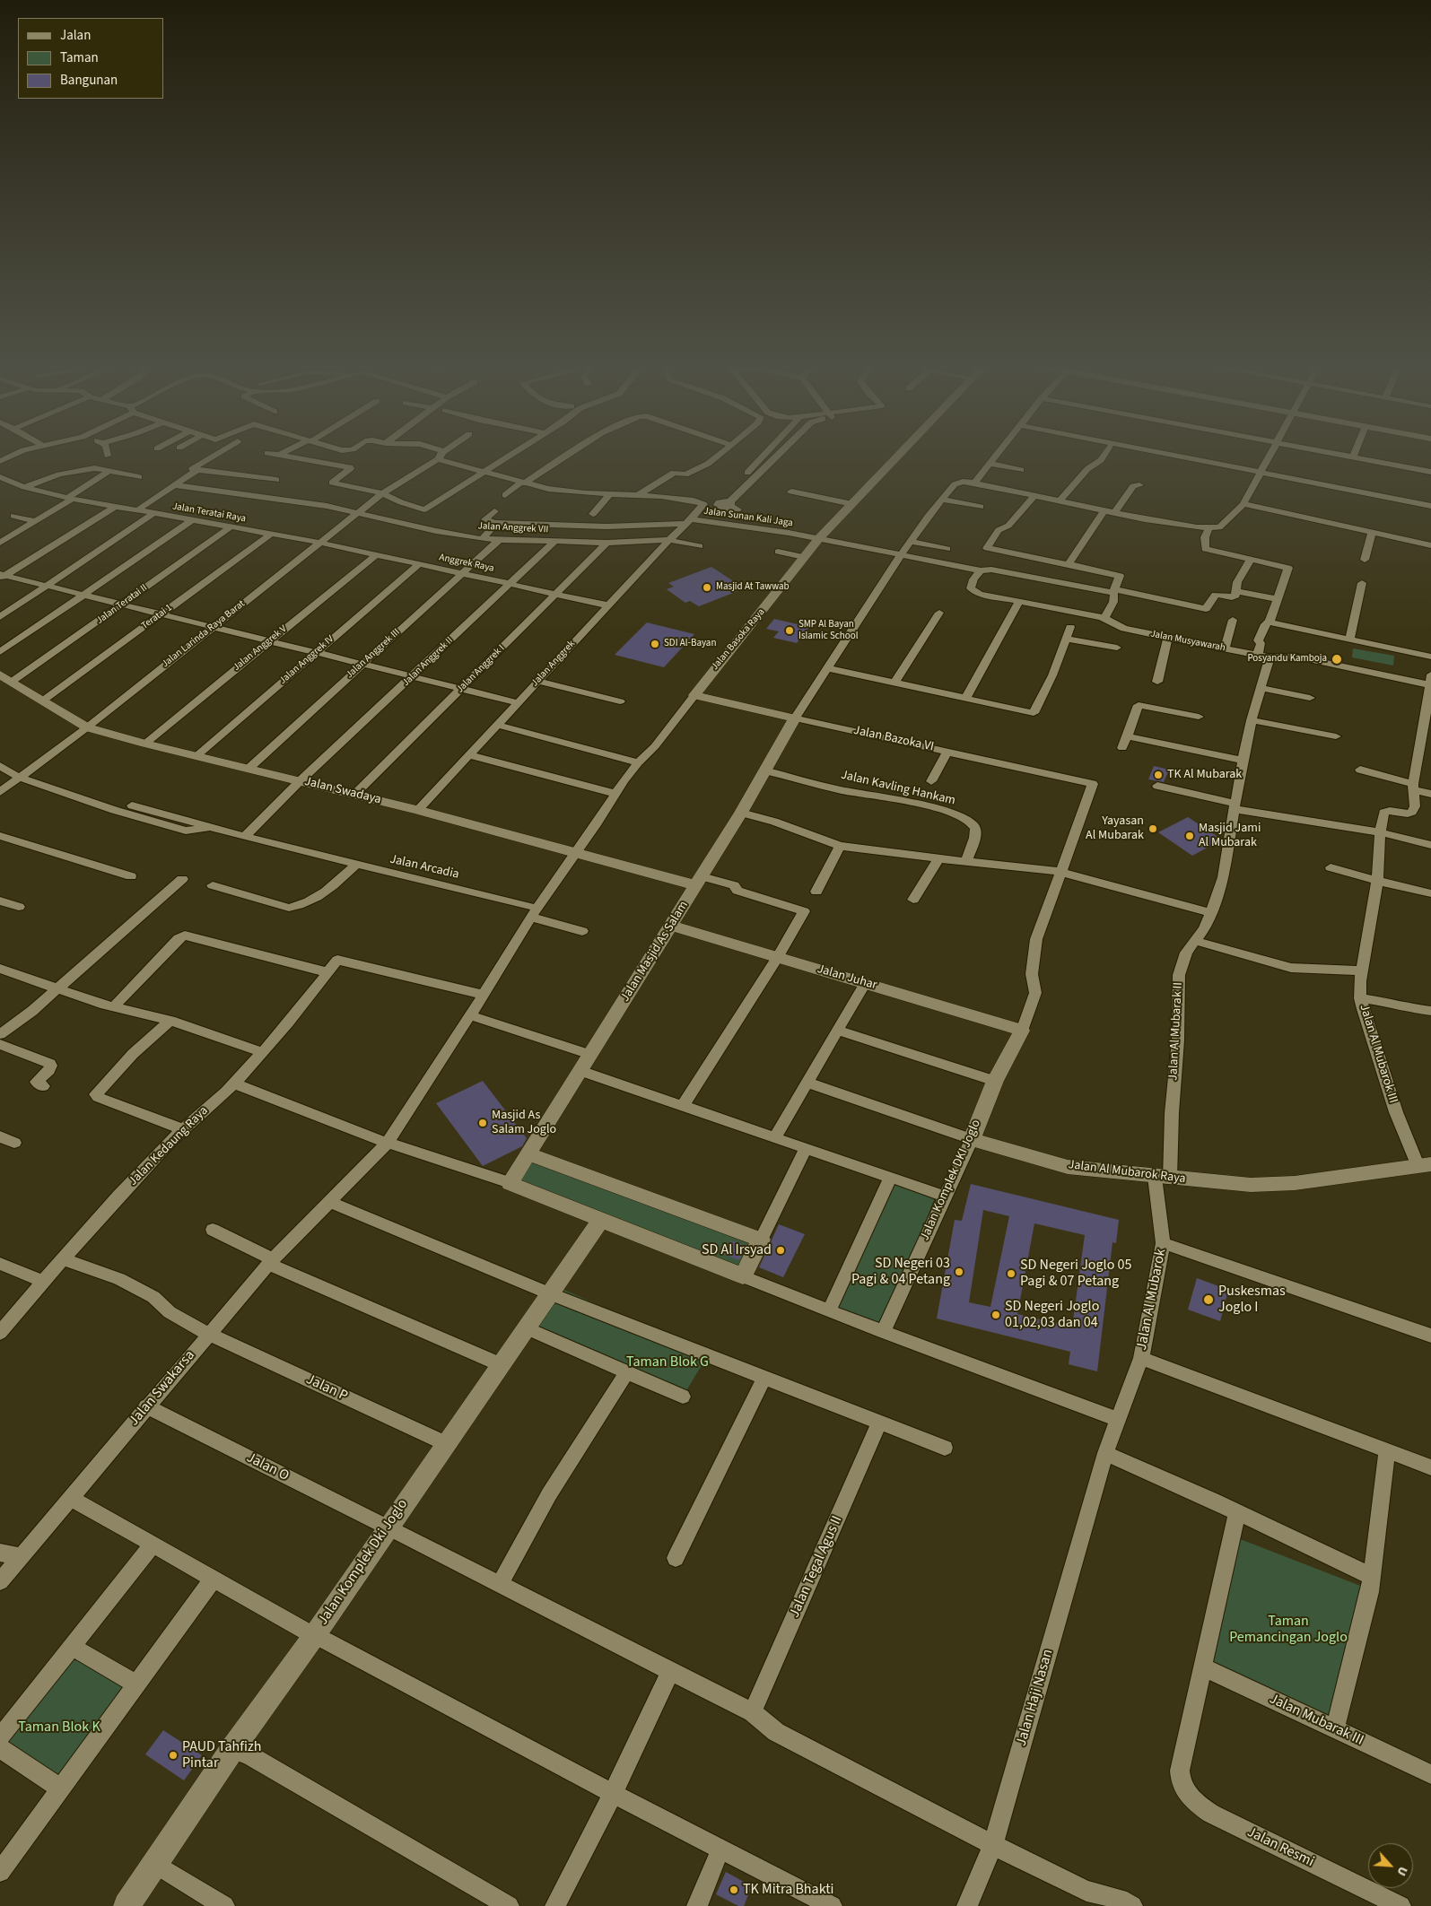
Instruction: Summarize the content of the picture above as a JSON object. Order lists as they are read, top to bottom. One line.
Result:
{"streets":{"street":["Jalan Teratai Raya","Jalan Sunan Kali Jaga","Jalan Anggrek VII","Anggrek Raya","Jalan Teratai II","Teratai 1","Jalan Larinda Raya Barat","Jalan Basoka Raya","Jalan Musyawarah","Jalan Anggrek V","Jalan Anggrek III","Jalan Anggrek IV","Jalan Anggrek II","Jalan Anggrek","Jalan Anggrek I","Jalan Bazoka VI","Jalan Kavling Hankam","Jalan Swadaya","Jalan Arcadia","Jalan Masjid As Salam","Jalan Juhar","Jalan Al Mubarak II","Jalan Al Mubarok III","Jalan Kedaung Raya","Jalan Al Mubarok Raya","Jalan Komplek DKI Joglo","Jalan Al Mubarok","Jalan Swakarsa","Jalan P","Jalan O","Jalan Komplek Dki Joglo","Jalan Tegal Agus II","Jalan Haji Nasan","Jalan Mubarak III","Jalan Resmi"]},"crossings":[["Jalan Teratai Raya","Anggrek Raya"],["Jalan Teratai Raya","Jalan Teratai II"],["Jalan Teratai Raya","Teratai 1"],["Jalan Teratai Raya","Jalan Larinda Raya Barat"],["Jalan Sunan Kali Jaga","Jalan Larinda Raya Barat"],["Jalan Sunan Kali Jaga","Jalan Basoka Raya"],["Jalan Sunan Kali Jaga","Jalan Musyawarah"],["Jalan Sunan Kali Jaga","Jalan Anggrek"],["Jalan Anggrek VII","Jalan Larinda Raya Barat"],["Jalan Anggrek VII","Jalan Anggrek III"],["Jalan Anggrek VII","Jalan Anggrek II"],["Jalan Anggrek VII","Jalan Anggrek"],["Jalan Anggrek VII","Jalan Anggrek I"],["Anggrek Raya","Jalan Larinda Raya Barat"],["Anggrek Raya","Jalan Anggrek V"],["Anggrek Raya","Jalan Anggrek III"],["Anggrek Raya","Jalan Anggrek IV"],["Anggrek Raya","Jalan Anggrek II"],["Anggrek Raya","Jalan Anggrek"],["Anggrek Raya","Jalan Anggrek I"],["Jalan Teratai II","Jalan Swadaya"],["Teratai 1","Jalan Swadaya"],["Jalan Larinda Raya Barat","Jalan Swadaya"],["Jalan Basoka Raya","Jalan Bazoka VI"],["Jalan Basoka Raya","Jalan Swakarsa"],["Jalan Musyawarah","Jalan Al Mubarak II"],["Jalan Anggrek V","Jalan Swadaya"],["Jalan Anggrek III","Jalan Swadaya"],["Jalan Anggrek IV","Jalan Swadaya"],["Jalan Anggrek II","Jalan Swadaya"],["Jalan Anggrek","Jalan Swadaya"],["Jalan Anggrek I","Jalan Swadaya"],["Jalan Bazoka VI","Jalan Masjid As Salam"],["Jalan Bazoka VI","Jalan Swakarsa"],["Jalan Kavling Hankam","Jalan Masjid As Salam"],["Jalan Swadaya","Jalan Masjid As Salam"],["Jalan Swadaya","Jalan Swakarsa"],["Jalan Arcadia","Jalan Swakarsa"],["Jalan Masjid As Salam","Jalan Juhar"],["Jalan Juhar","Jalan Komplek DKI Joglo"],["Jalan Al Mubarak II","Jalan Al Mubarok Raya"],["Jalan Al Mubarak II","Jalan Al Mubarok"],["Jalan Al Mubarok III","Jalan Al Mubarok Raya"],["Jalan Kedaung Raya","Jalan Swakarsa"],["Jalan Kedaung Raya","Jalan P"],["Jalan Al Mubarok Raya","Jalan Komplek DKI Joglo"],["Jalan Al Mubarok Raya","Jalan Al Mubarok"],["Jalan Al Mubarok","Jalan Haji Nasan"],["Jalan Swakarsa","Jalan P"],["Jalan Swakarsa","Jalan O"],["Jalan P","Jalan Komplek Dki Joglo"],["Jalan O","Jalan Komplek Dki Joglo"],["Jalan O","Jalan Tegal Agus II"],["Jalan O","Jalan Haji Nasan"]],"parks":["Taman Blok G","Taman Pemancingan Joglo","Taman Blok K"],"places":["Masjid At Tawwab","SMP Al Bayan Islamic School","SDI Al-Bayan","Posyandu Kamboja","TK Al Mubarak","Yayasan Al Mubarak","Masjid Jami Al Mubarak","Masjid As Salam Joglo","SD Al Irsyad","SD Negeri 03 Pagi & 04 Petang","SD Negeri Joglo 05 Pagi & 07 Petang","Puskesmas Joglo I","SD Negeri Joglo 01,02,03 dan 04","PAUD Tahfizh Pintar","TK Mitra Bhakti"],"legend":["Jalan","Taman","Bangunan"],"north":"bottom right"}
